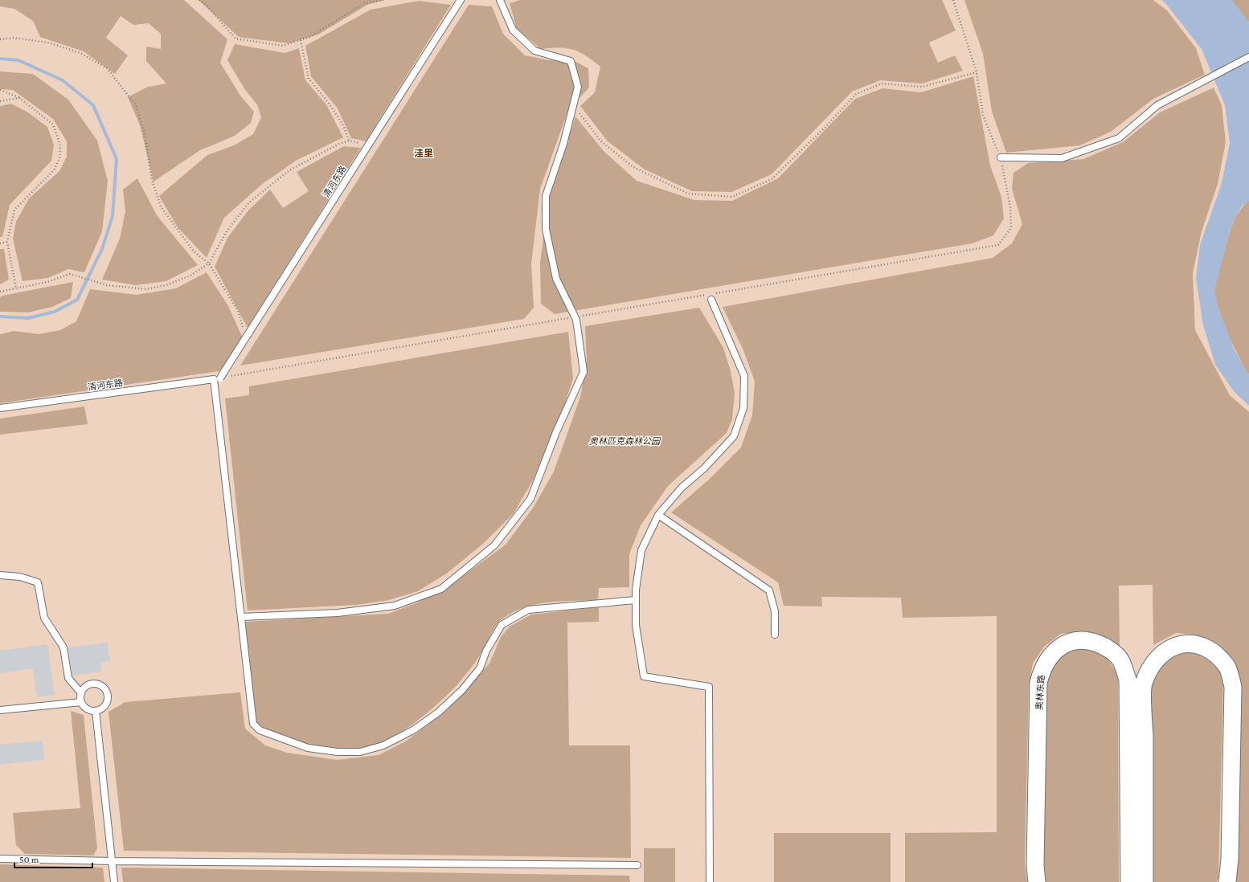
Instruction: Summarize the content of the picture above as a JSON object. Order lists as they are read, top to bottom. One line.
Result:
{"streets":{"main road":["奥林东路"],"lane":["清河东路"]},"districts":["洼里"],"parks":["奥林匹克森林公园"],"scale_bar":"50 m"}
